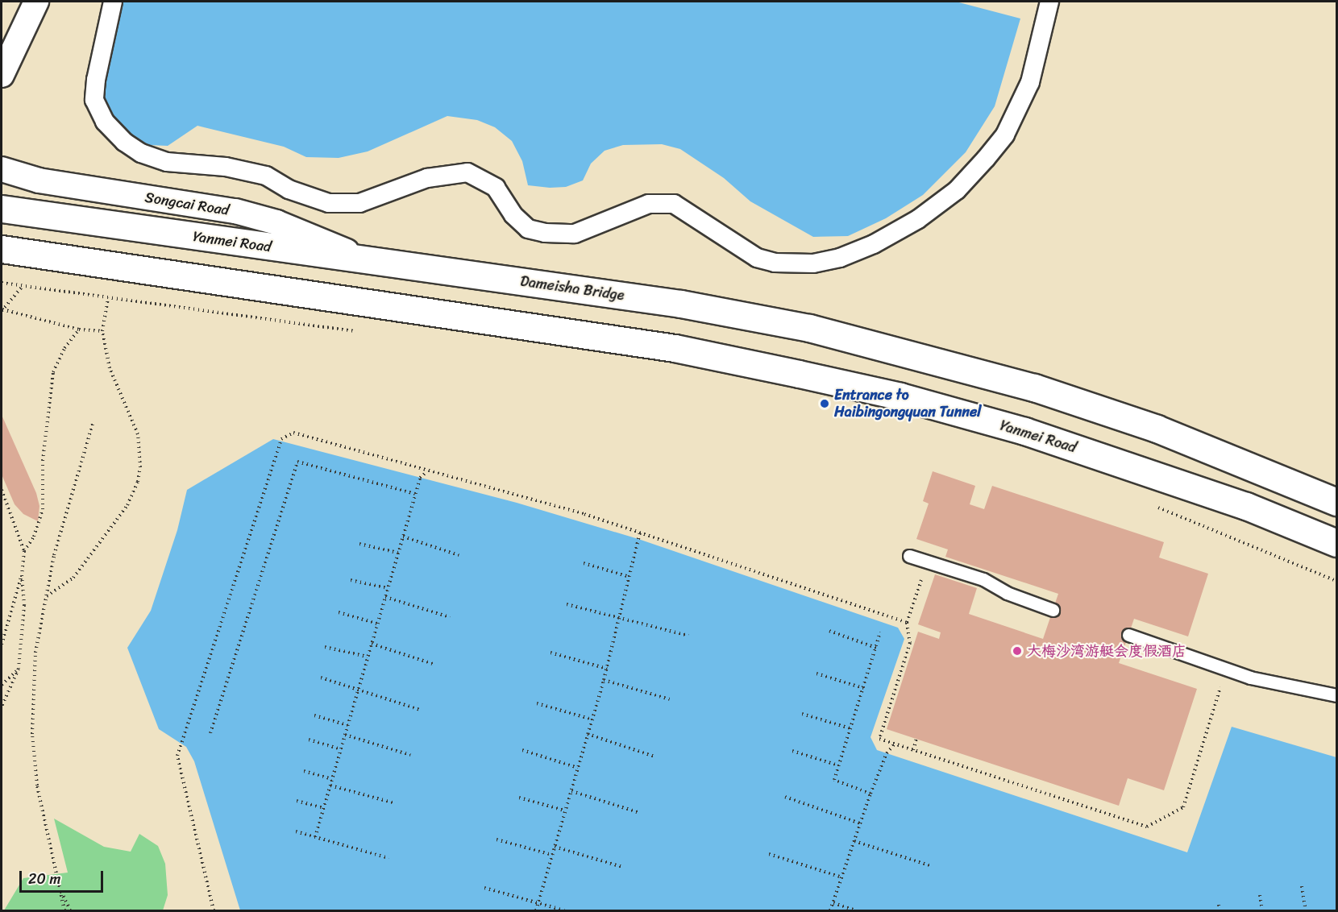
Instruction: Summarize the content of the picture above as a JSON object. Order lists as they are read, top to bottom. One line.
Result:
{"streets":{"main road":["Yanmei Road","Dameisha Bridge"],"street":["Songcai Road"]},"crossings":[["Songcai Road","Yanmei Road"],["Yanmei Road","Dameisha Bridge"]],"places":["Entrance to Haibingongyuan Tunnel","大梅沙湾游艇会度假酒店"],"scale_bar":"20 m"}
